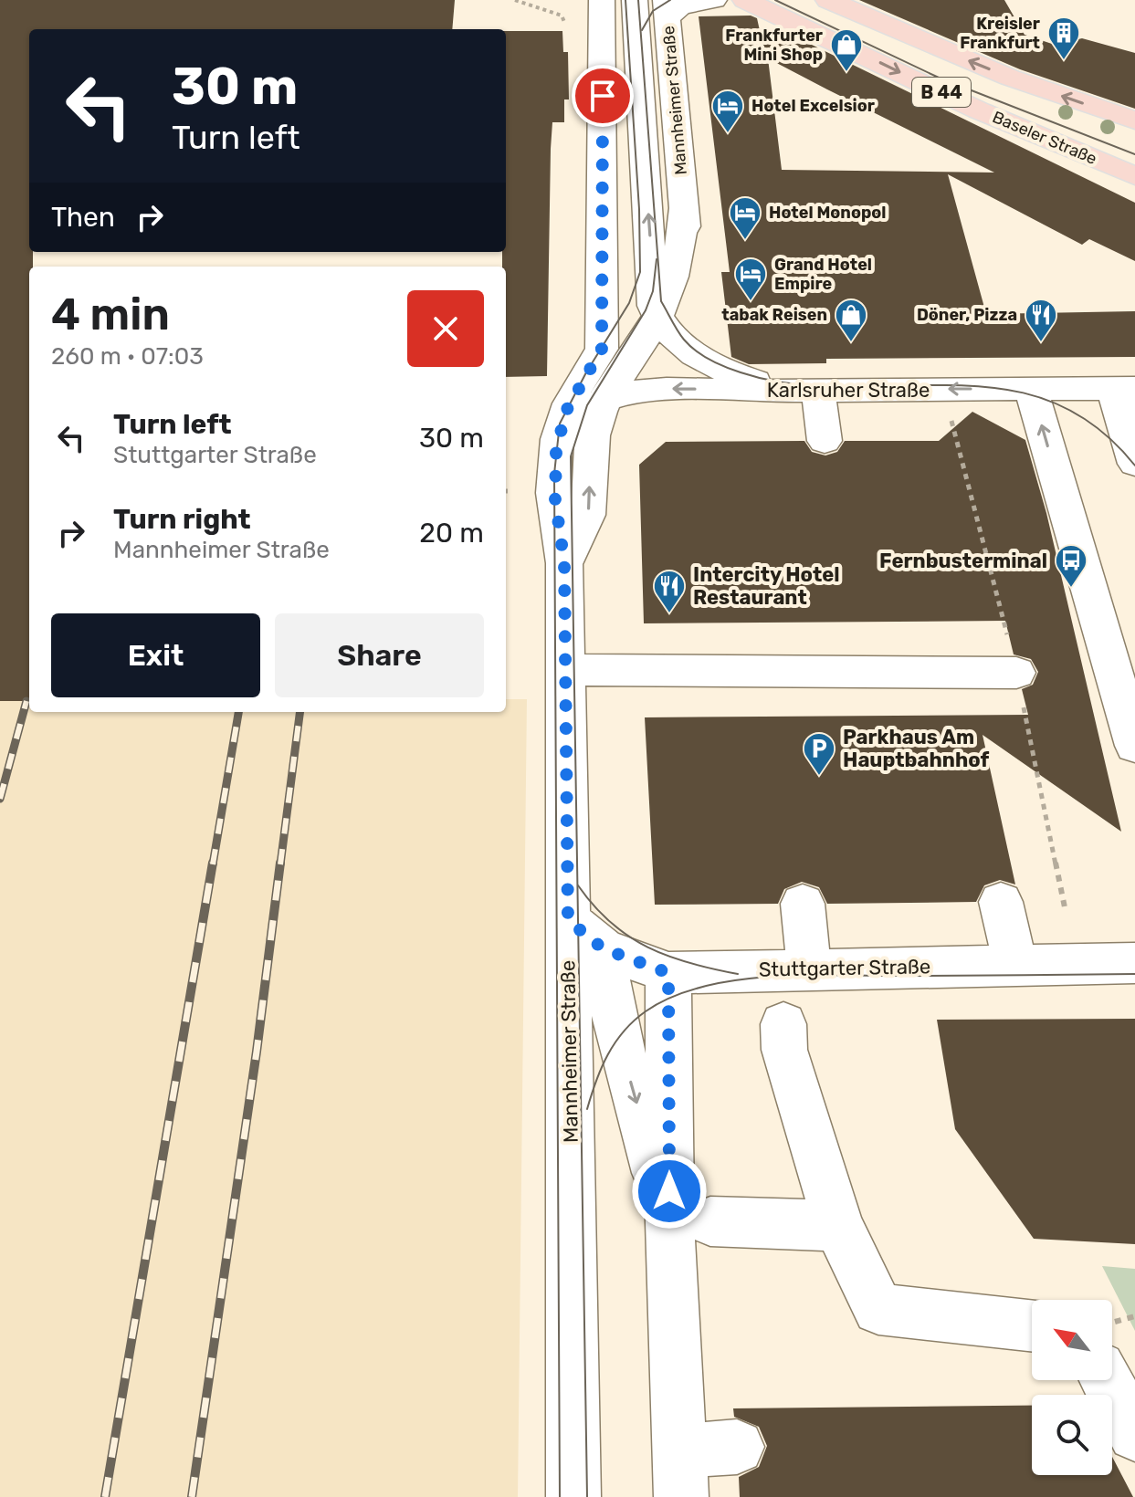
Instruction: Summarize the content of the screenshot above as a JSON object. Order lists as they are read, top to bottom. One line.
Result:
{"streets":{"main road":["B 44","Baseler Straße"],"street":["Mannheimer Straße","Karlsruher Straße","Stuttgarter Straße"]},"crossings":[["Mannheimer Straße","Karlsruher Straße"],["Mannheimer Straße","Stuttgarter Straße"]],"places":{"building":["Kreisler Frankfurt"],"shop":["Frankfurter Mini Shop","tabak Reisen"],"hotel":["Hotel Excelsior","Hotel Monopol","Grand Hotel Empire"],"restaurant":["Döner, Pizza","Intercity Hotel Restaurant"],"bus stop":["Fernbusterminal"],"parking":["Parkhaus Am Hauptbahnhof"]},"north":"top left","page":{"turn":["30 m","Turn left"],"then":"Then","heading":["4 min","260 m · 07:03"],"list":[{"name":"Turn left","note":"Stuttgarter Straße","value":"30 m"},{"name":"Turn right","note":"Mannheimer Straße","value":"20 m"}],"buttons":["Exit","Share"]}}
